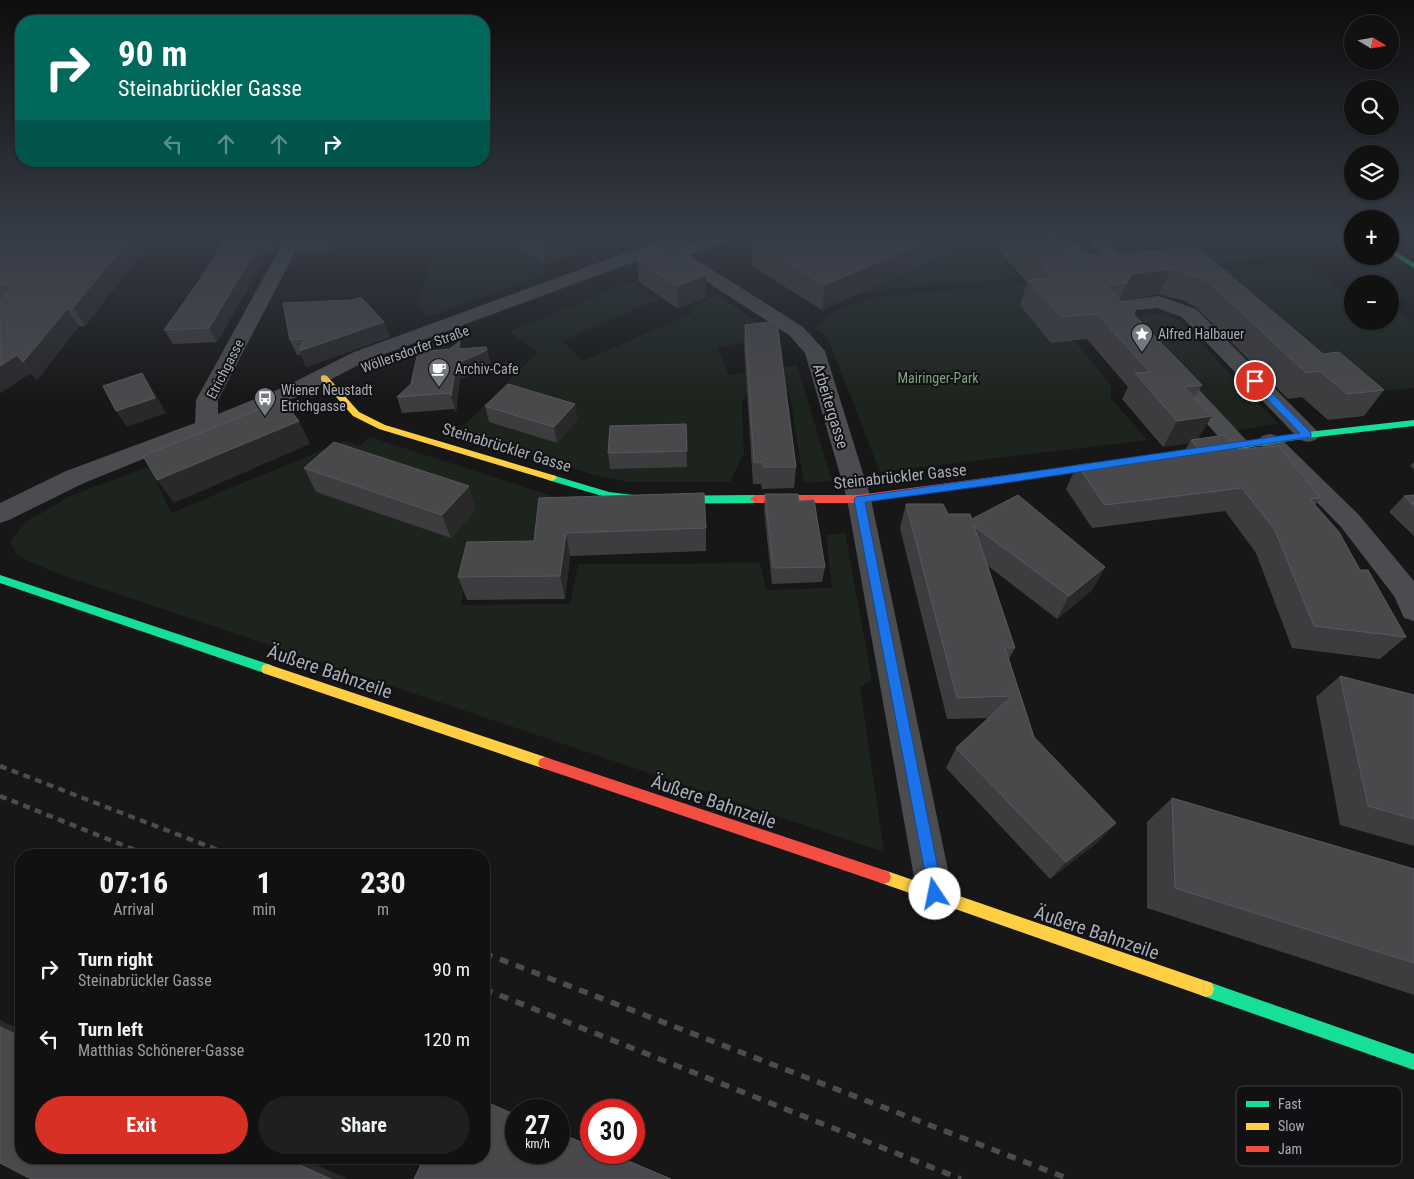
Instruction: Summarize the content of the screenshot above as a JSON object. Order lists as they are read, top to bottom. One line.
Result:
{"streets":{"street":["Wöllersdorfer Straße","Etrichgasse","Arbeitergasse","Steinabrückler Gasse","Äußere Bahnzeile"]},"crossings":[["Wöllersdorfer Straße","Etrichgasse"],["Wöllersdorfer Straße","Steinabrückler Gasse"],["Arbeitergasse","Steinabrückler Gasse"],["Arbeitergasse","Äußere Bahnzeile"]],"parks":["Mairinger-Park"],"places":{"place":["Alfred Halbauer"],"cafe":["Archiv-Cafe"],"bus stop":["Wiener Neustadt Etrichgasse"]},"legend":["Fast","Slow","Jam"],"north":"right","page":{"map_buttons":["+","−"],"turn":["90 m","Steinabrückler Gasse"],"eta":["07:16","Arrival","1","min","230","m"],"list":[{"name":"Turn right","note":"Steinabrückler Gasse","value":"90 m"},{"name":"Turn left","note":"Matthias Schönerer-Gasse","value":"120 m"}],"buttons":["Exit","Share"],"speed":"27 km/h","limit":"30"}}
